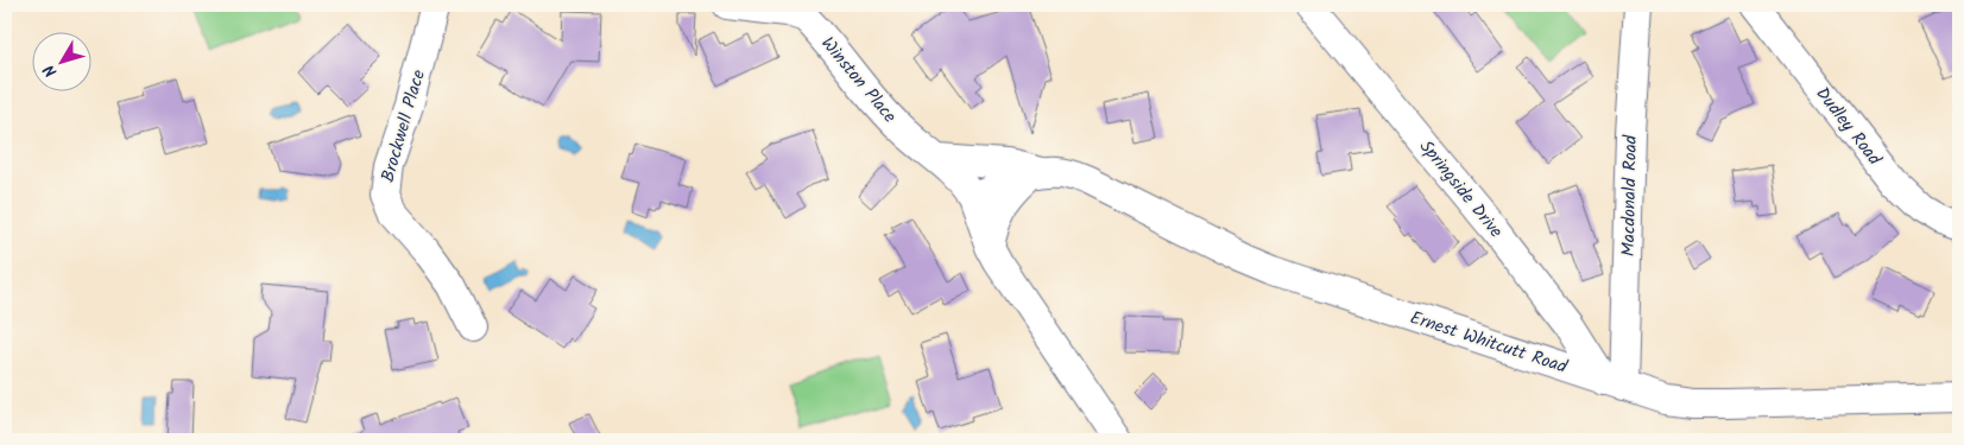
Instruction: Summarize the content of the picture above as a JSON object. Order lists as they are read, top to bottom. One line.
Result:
{"streets":{"street":["Winston Place","Brockwell Place","Dudley Road","Springside Drive","Macdonald Road","Ernest Whitcutt Road"]},"crossings":[["Winston Place","Ernest Whitcutt Road"],["Springside Drive","Macdonald Road"],["Springside Drive","Ernest Whitcutt Road"],["Macdonald Road","Ernest Whitcutt Road"]],"north":"bottom left"}
